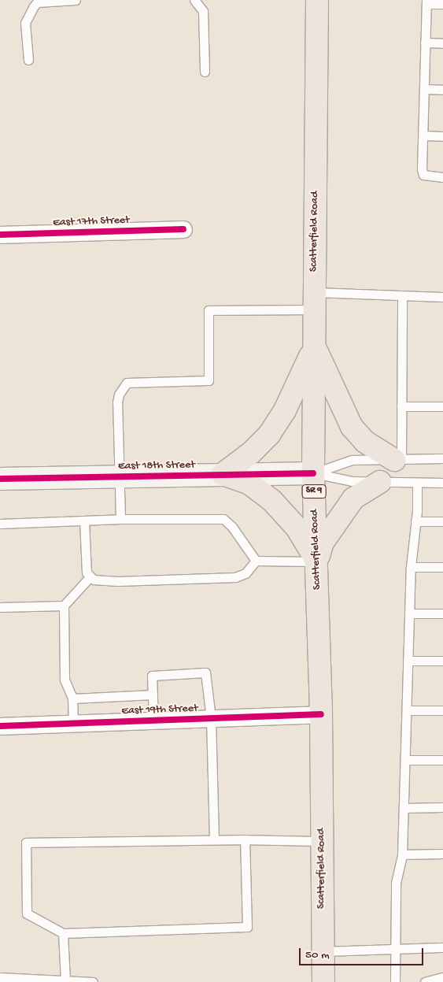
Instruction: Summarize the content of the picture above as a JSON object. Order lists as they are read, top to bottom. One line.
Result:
{"streets":{"main road":["Scatterfield Road","SR 9"],"street":["East 17th Street","East 18th Street","East 19th Street"]},"crossings":[["Scatterfield Road","East 18th Street"],["Scatterfield Road","East 19th Street"]],"scale_bar":"50 m"}
